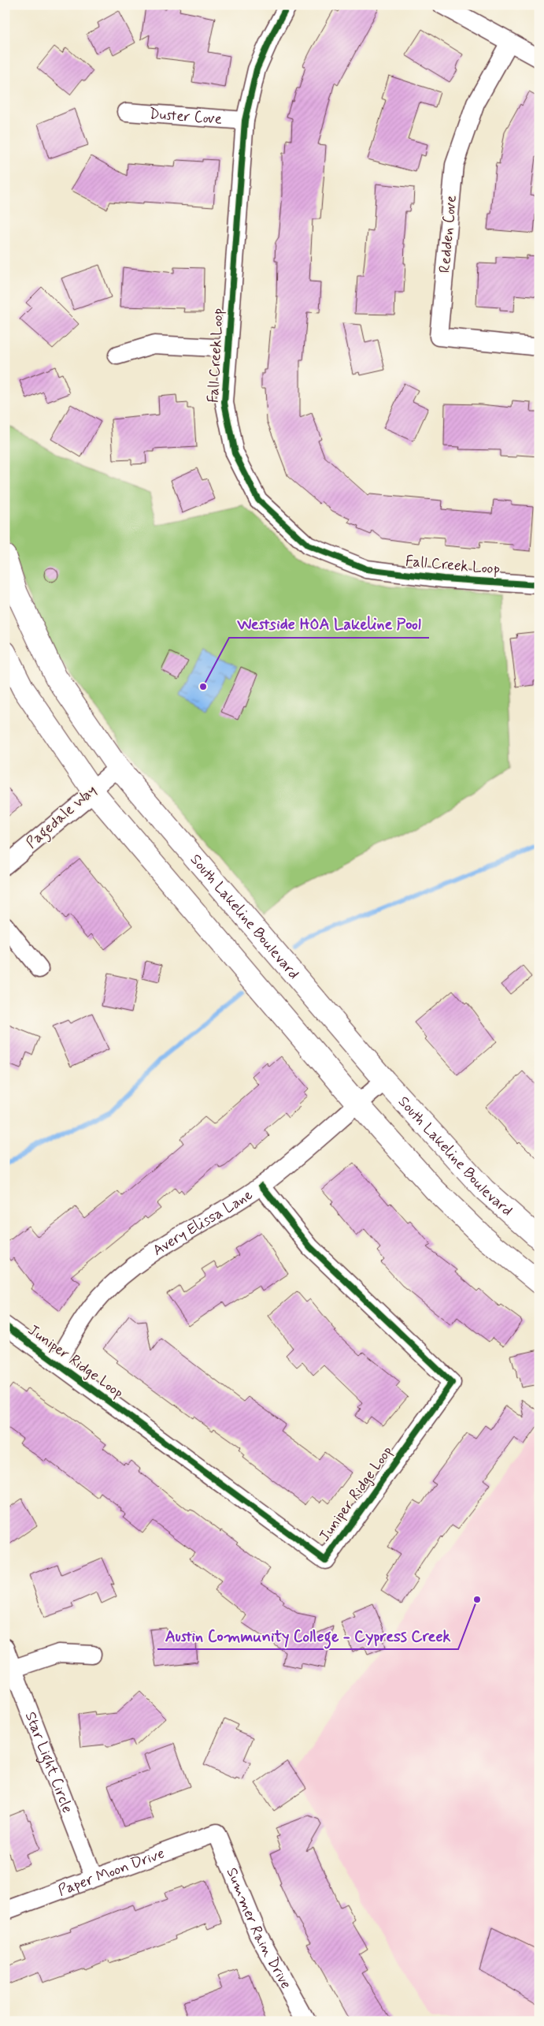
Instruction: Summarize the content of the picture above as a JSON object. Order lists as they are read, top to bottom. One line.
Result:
{"streets":{"main road":["South Lakeline Boulevard"],"street":["Duster Cove","Redden Cove","Fall Creek Loop","Pagedale Way","Avery Elissa Lane","Juniper Ridge Loop","Star Light Circle","Paper Moon Drive","Summer Rain Drive"]},"crossings":[["Duster Cove","Fall Creek Loop"],["Pagedale Way","South Lakeline Boulevard"],["South Lakeline Boulevard","Avery Elissa Lane"],["Avery Elissa Lane","Juniper Ridge Loop"],["Star Light Circle","Paper Moon Drive"],["Paper Moon Drive","Summer Rain Drive"]],"places":["Westside HOA Lakeline Pool","Austin Community College - Cypress Creek"]}
